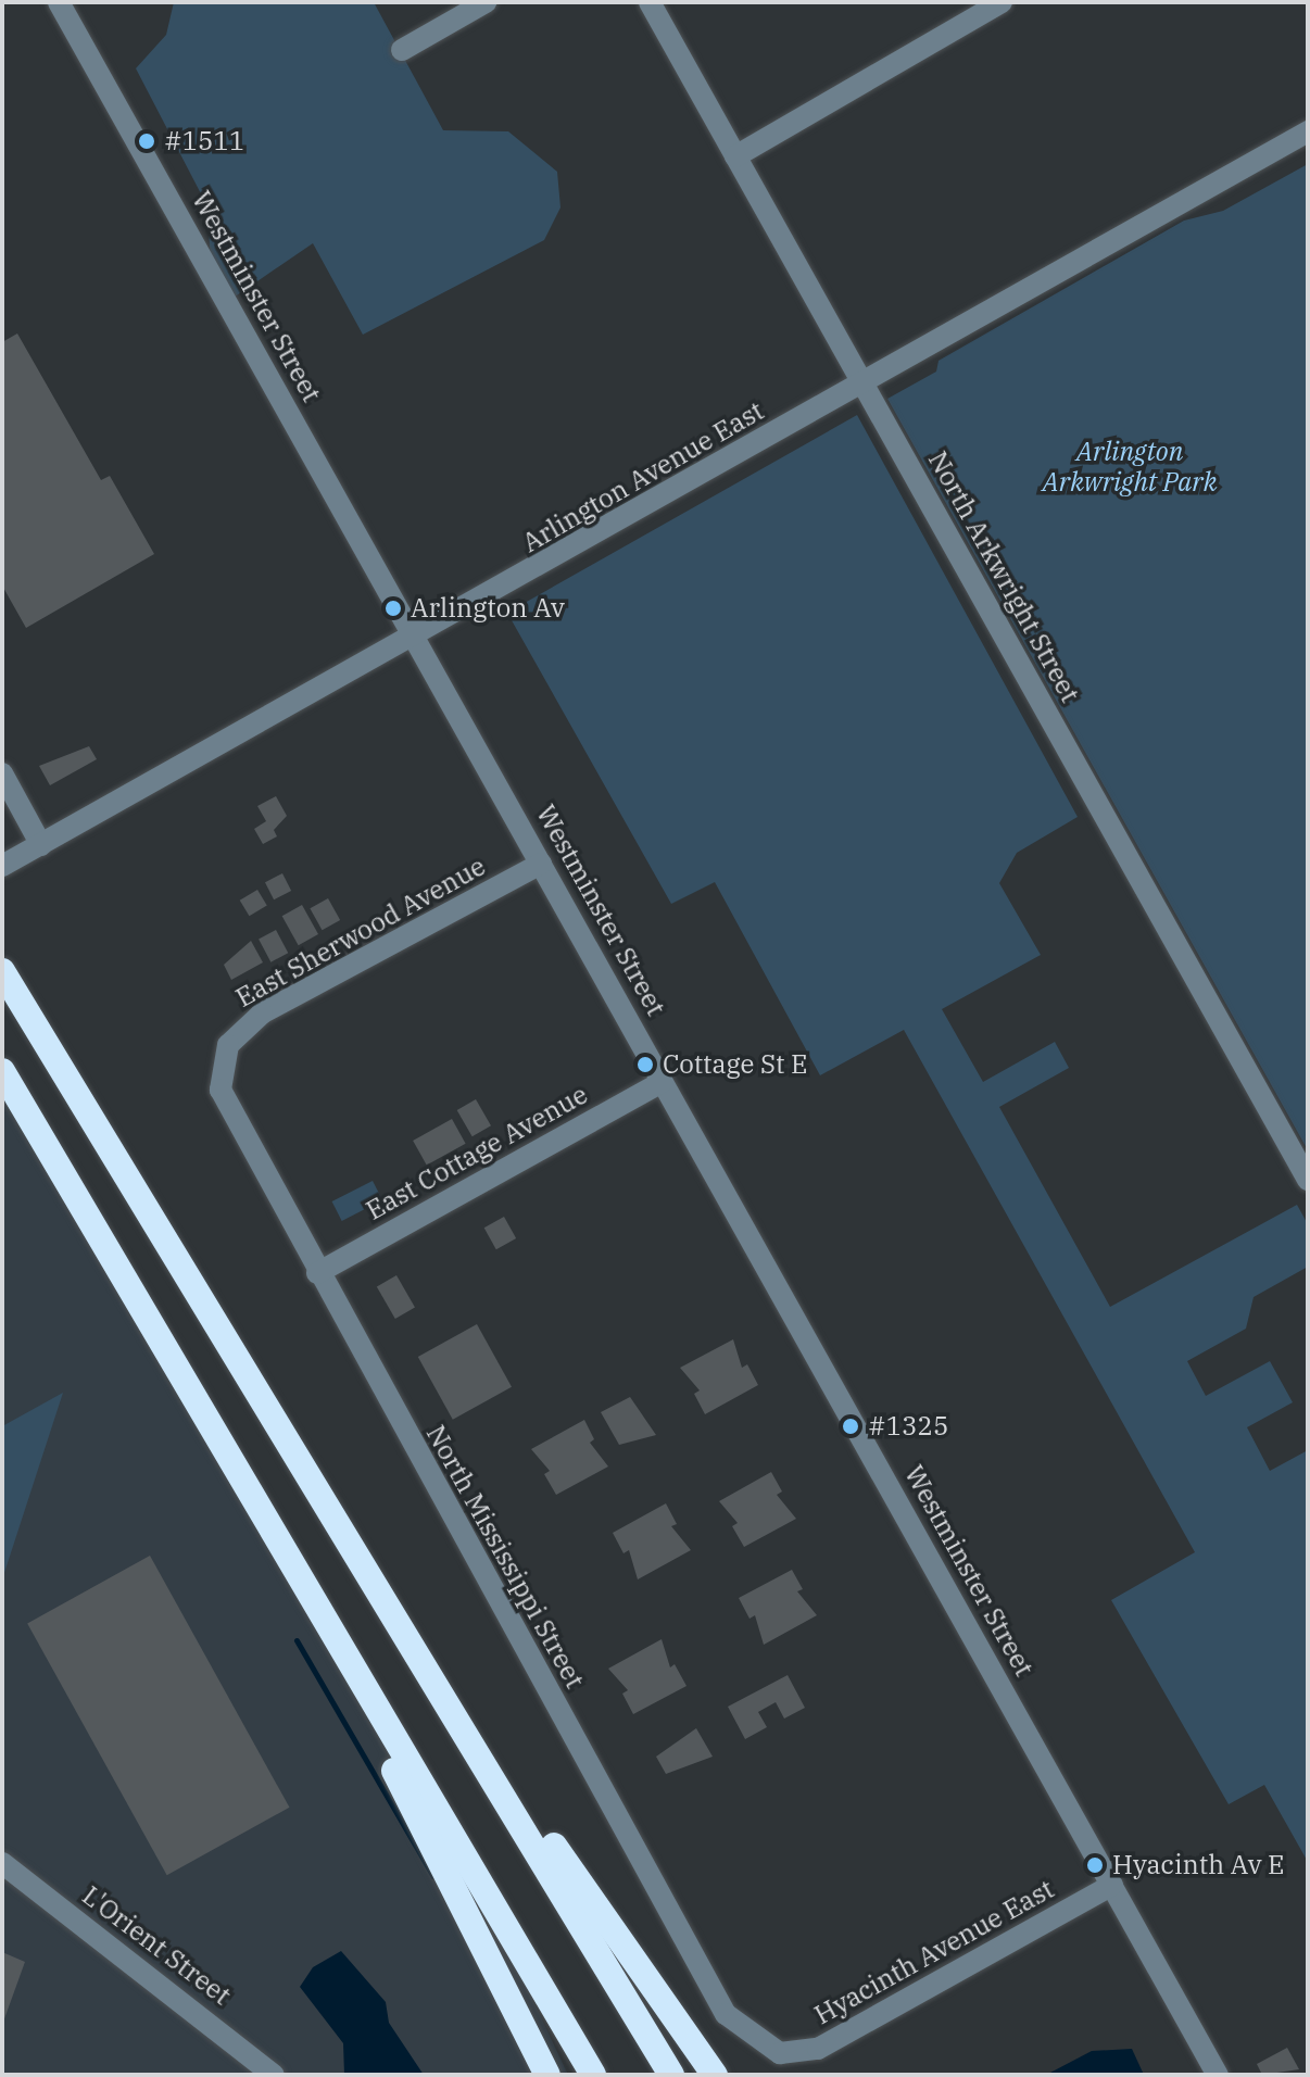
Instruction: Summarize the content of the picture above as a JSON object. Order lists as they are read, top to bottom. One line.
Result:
{"streets":{"street":["Westminster Street","Arlington Avenue East","North Arkwright Street","East Sherwood Avenue","East Cottage Avenue","North Mississippi Street","L'Orient Street","Hyacinth Avenue East"]},"crossings":[["Westminster Street","Arlington Avenue East"],["Westminster Street","East Sherwood Avenue"],["Westminster Street","East Cottage Avenue"],["Westminster Street","Hyacinth Avenue East"],["Arlington Avenue East","North Arkwright Street"],["East Sherwood Avenue","North Mississippi Street"],["East Cottage Avenue","North Mississippi Street"],["North Mississippi Street","Hyacinth Avenue East"]],"parks":["Arlington Arkwright Park"],"places":["#1511","Arlington Av","Cottage St E","#1325","Hyacinth Av E"]}
